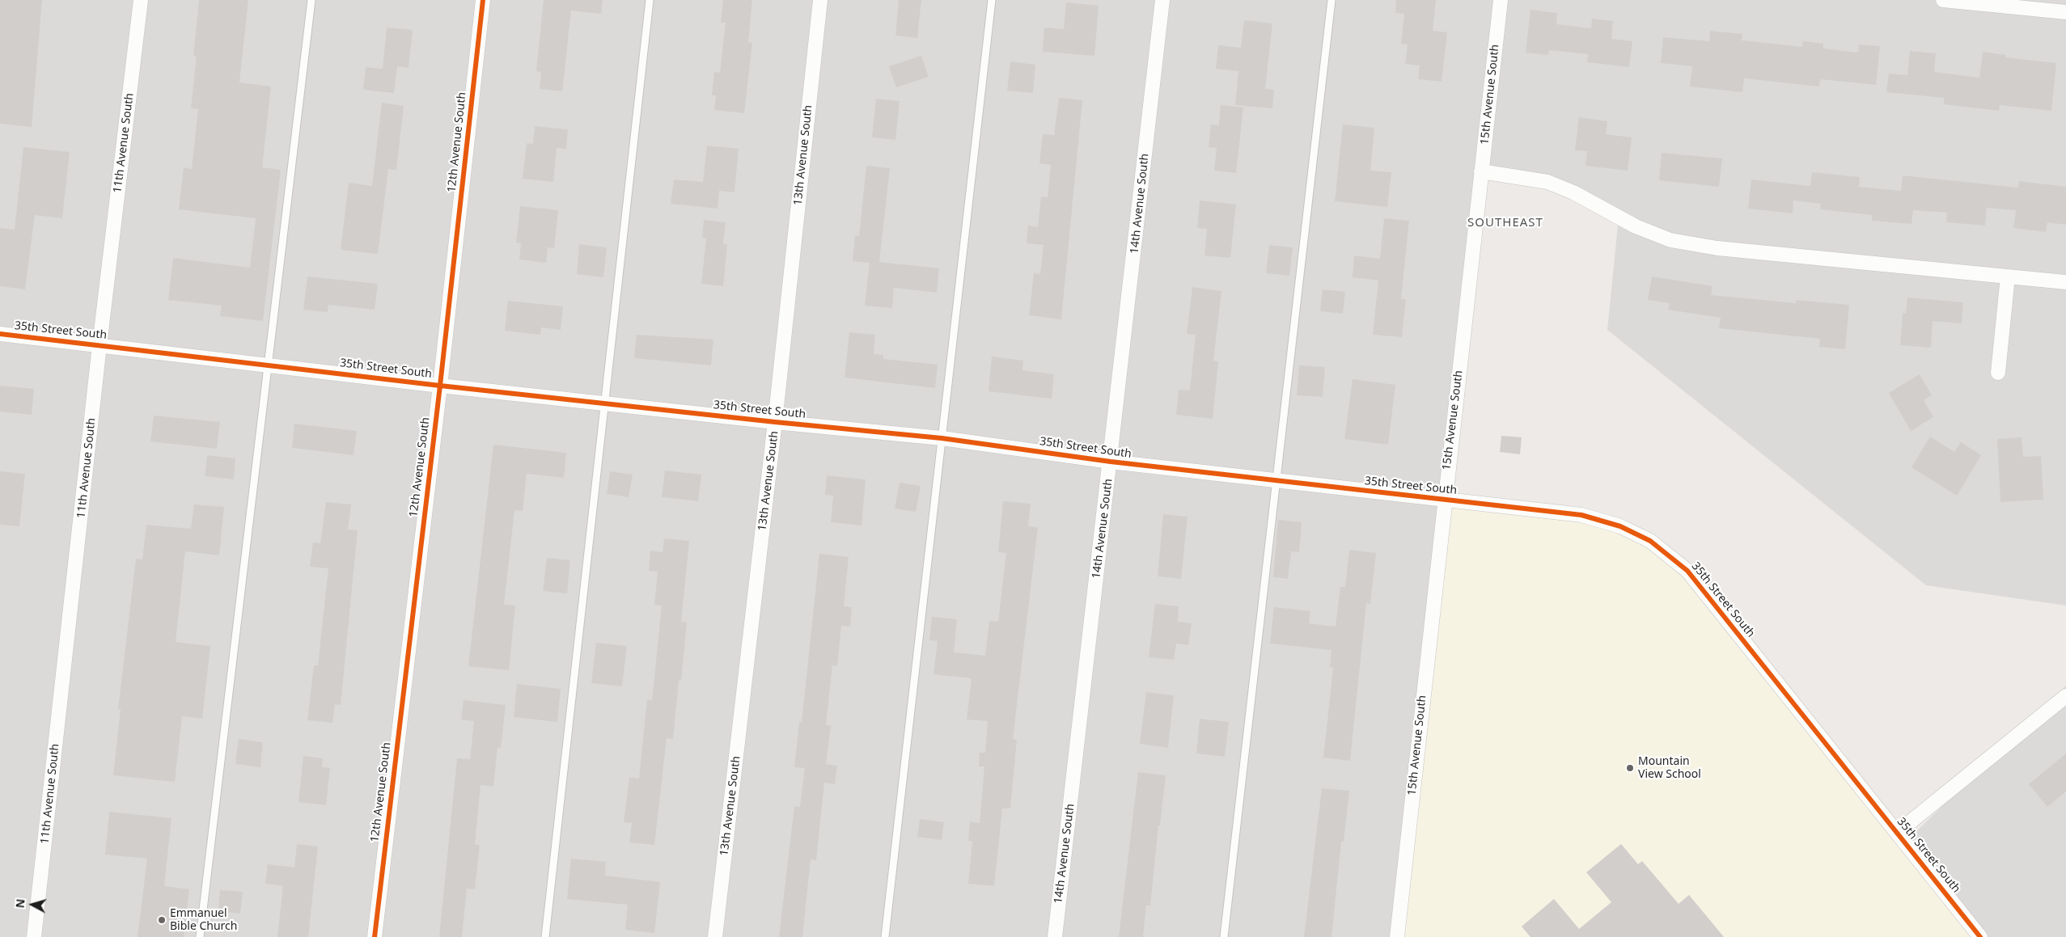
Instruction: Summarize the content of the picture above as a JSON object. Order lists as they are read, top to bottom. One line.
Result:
{"streets":{"street":["15th Avenue South","12th Avenue South","11th Avenue South","13th Avenue South","14th Avenue South","35th Street South"]},"crossings":[["15th Avenue South","35th Street South"],["12th Avenue South","35th Street South"],["11th Avenue South","35th Street South"],["13th Avenue South","35th Street South"],["14th Avenue South","35th Street South"]],"districts":["SOUTHEAST"],"places":["Mountain View School","Emmanuel Bible Church"],"north":"left"}
